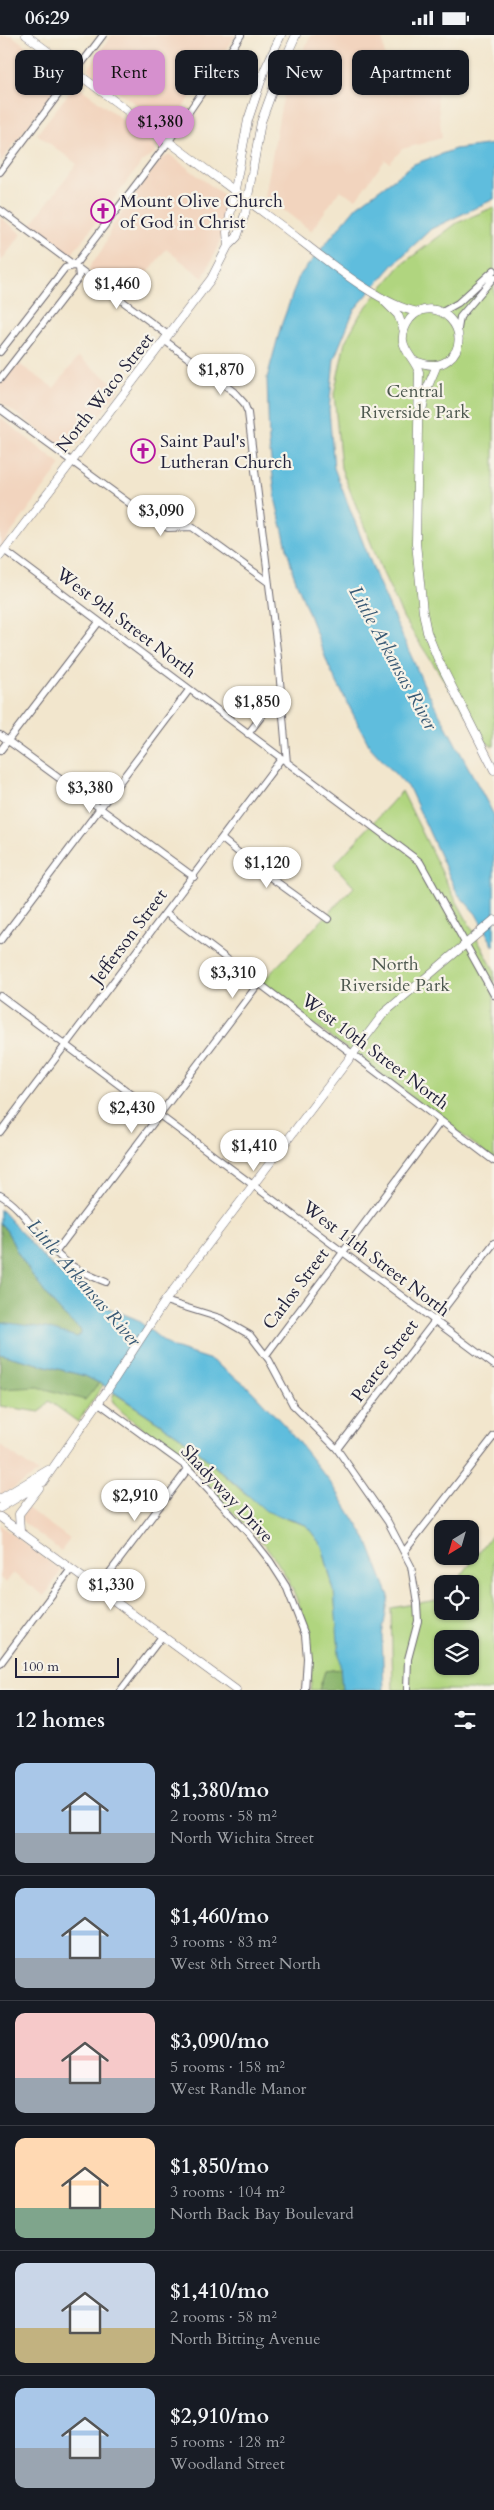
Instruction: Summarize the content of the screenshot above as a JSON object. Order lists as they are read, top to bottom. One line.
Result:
{"streets":{"street":["North Waco Street","West 9th Street North","Jefferson Street","West 10th Street North","West 11th Street North","Carlos Street","Pearce Street","Shadyway Drive"]},"crossings":[["North Waco Street","West 9th Street North"],["West 9th Street North","Jefferson Street"],["Jefferson Street","West 10th Street North"],["Jefferson Street","West 11th Street North"],["West 10th Street North","Carlos Street"],["West 11th Street North","Carlos Street"],["West 11th Street North","Pearce Street"]],"water":["Little Arkansas River"],"parks":["Central Riverside Park","North Riverside Park"],"places":{"church":["Mount Olive Church of God in Christ","Saint Paul's Lutheran Church"]},"scale_bar":"100 m","north":"bottom left","page":{"status":"06:29","chip":["Buy","Rent","Filters","New","Apartment"],"price":["$1,380","$1,460","$1,870","$3,090","$1,850","$3,380","$1,120","$3,310","$2,430","$1,410","$2,910","$1,330"],"scale":"100 m","heading":"12 homes","list":[{"name":"$1,380/mo","note":"2 rooms · 58 m² · North Wichita Street"},{"name":"$1,460/mo","note":"3 rooms · 83 m² · West 8th Street North"},{"name":"$3,090/mo","note":"5 rooms · 158 m² · West Randle Manor"},{"name":"$1,850/mo","note":"3 rooms · 104 m² · North Back Bay Boulevard"},{"name":"$1,410/mo","note":"2 rooms · 58 m² · North Bitting Avenue"},{"name":"$2,910/mo","note":"5 rooms · 128 m² · Woodland Street"}]}}
